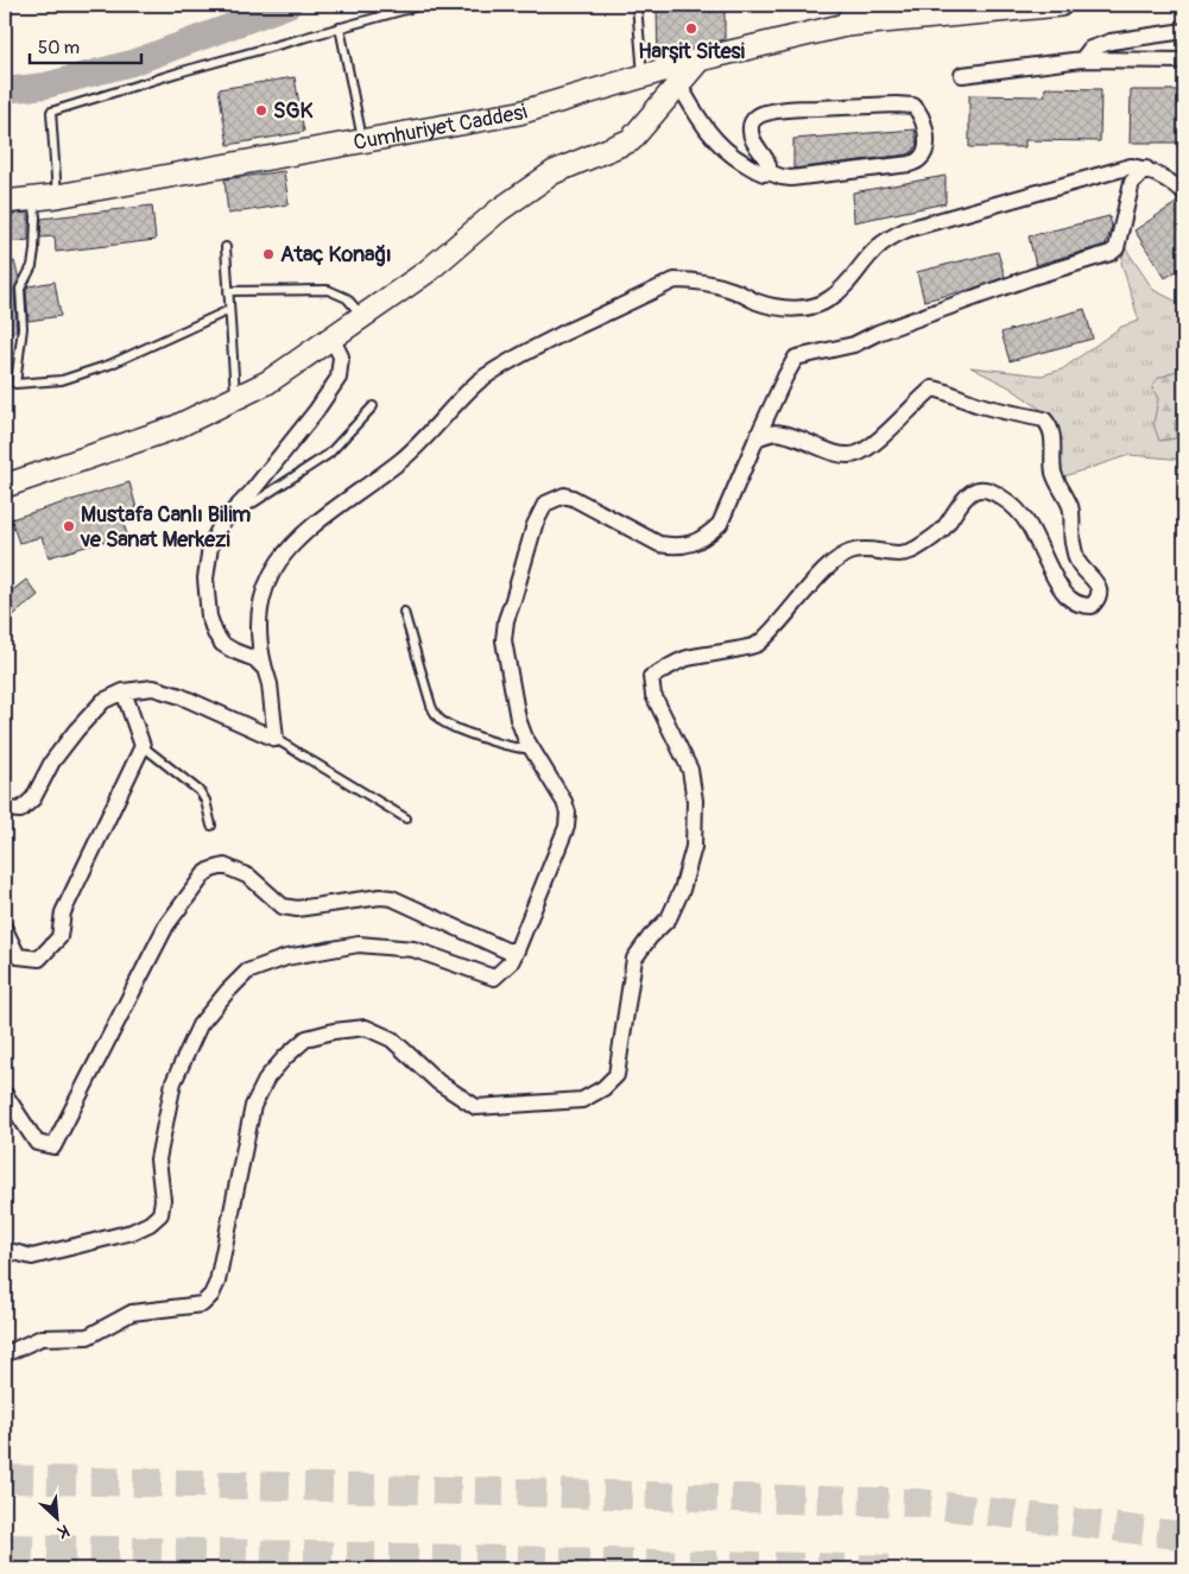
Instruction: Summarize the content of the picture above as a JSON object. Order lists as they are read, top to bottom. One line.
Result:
{"streets":{"main road":["Cumhuriyet Caddesi"]},"places":["Harşit Sitesi","SGK","Ataç Konağı","Mustafa Canlı Bilim ve Sanat Merkezi"],"scale_bar":"50 m","north":"bottom right"}
